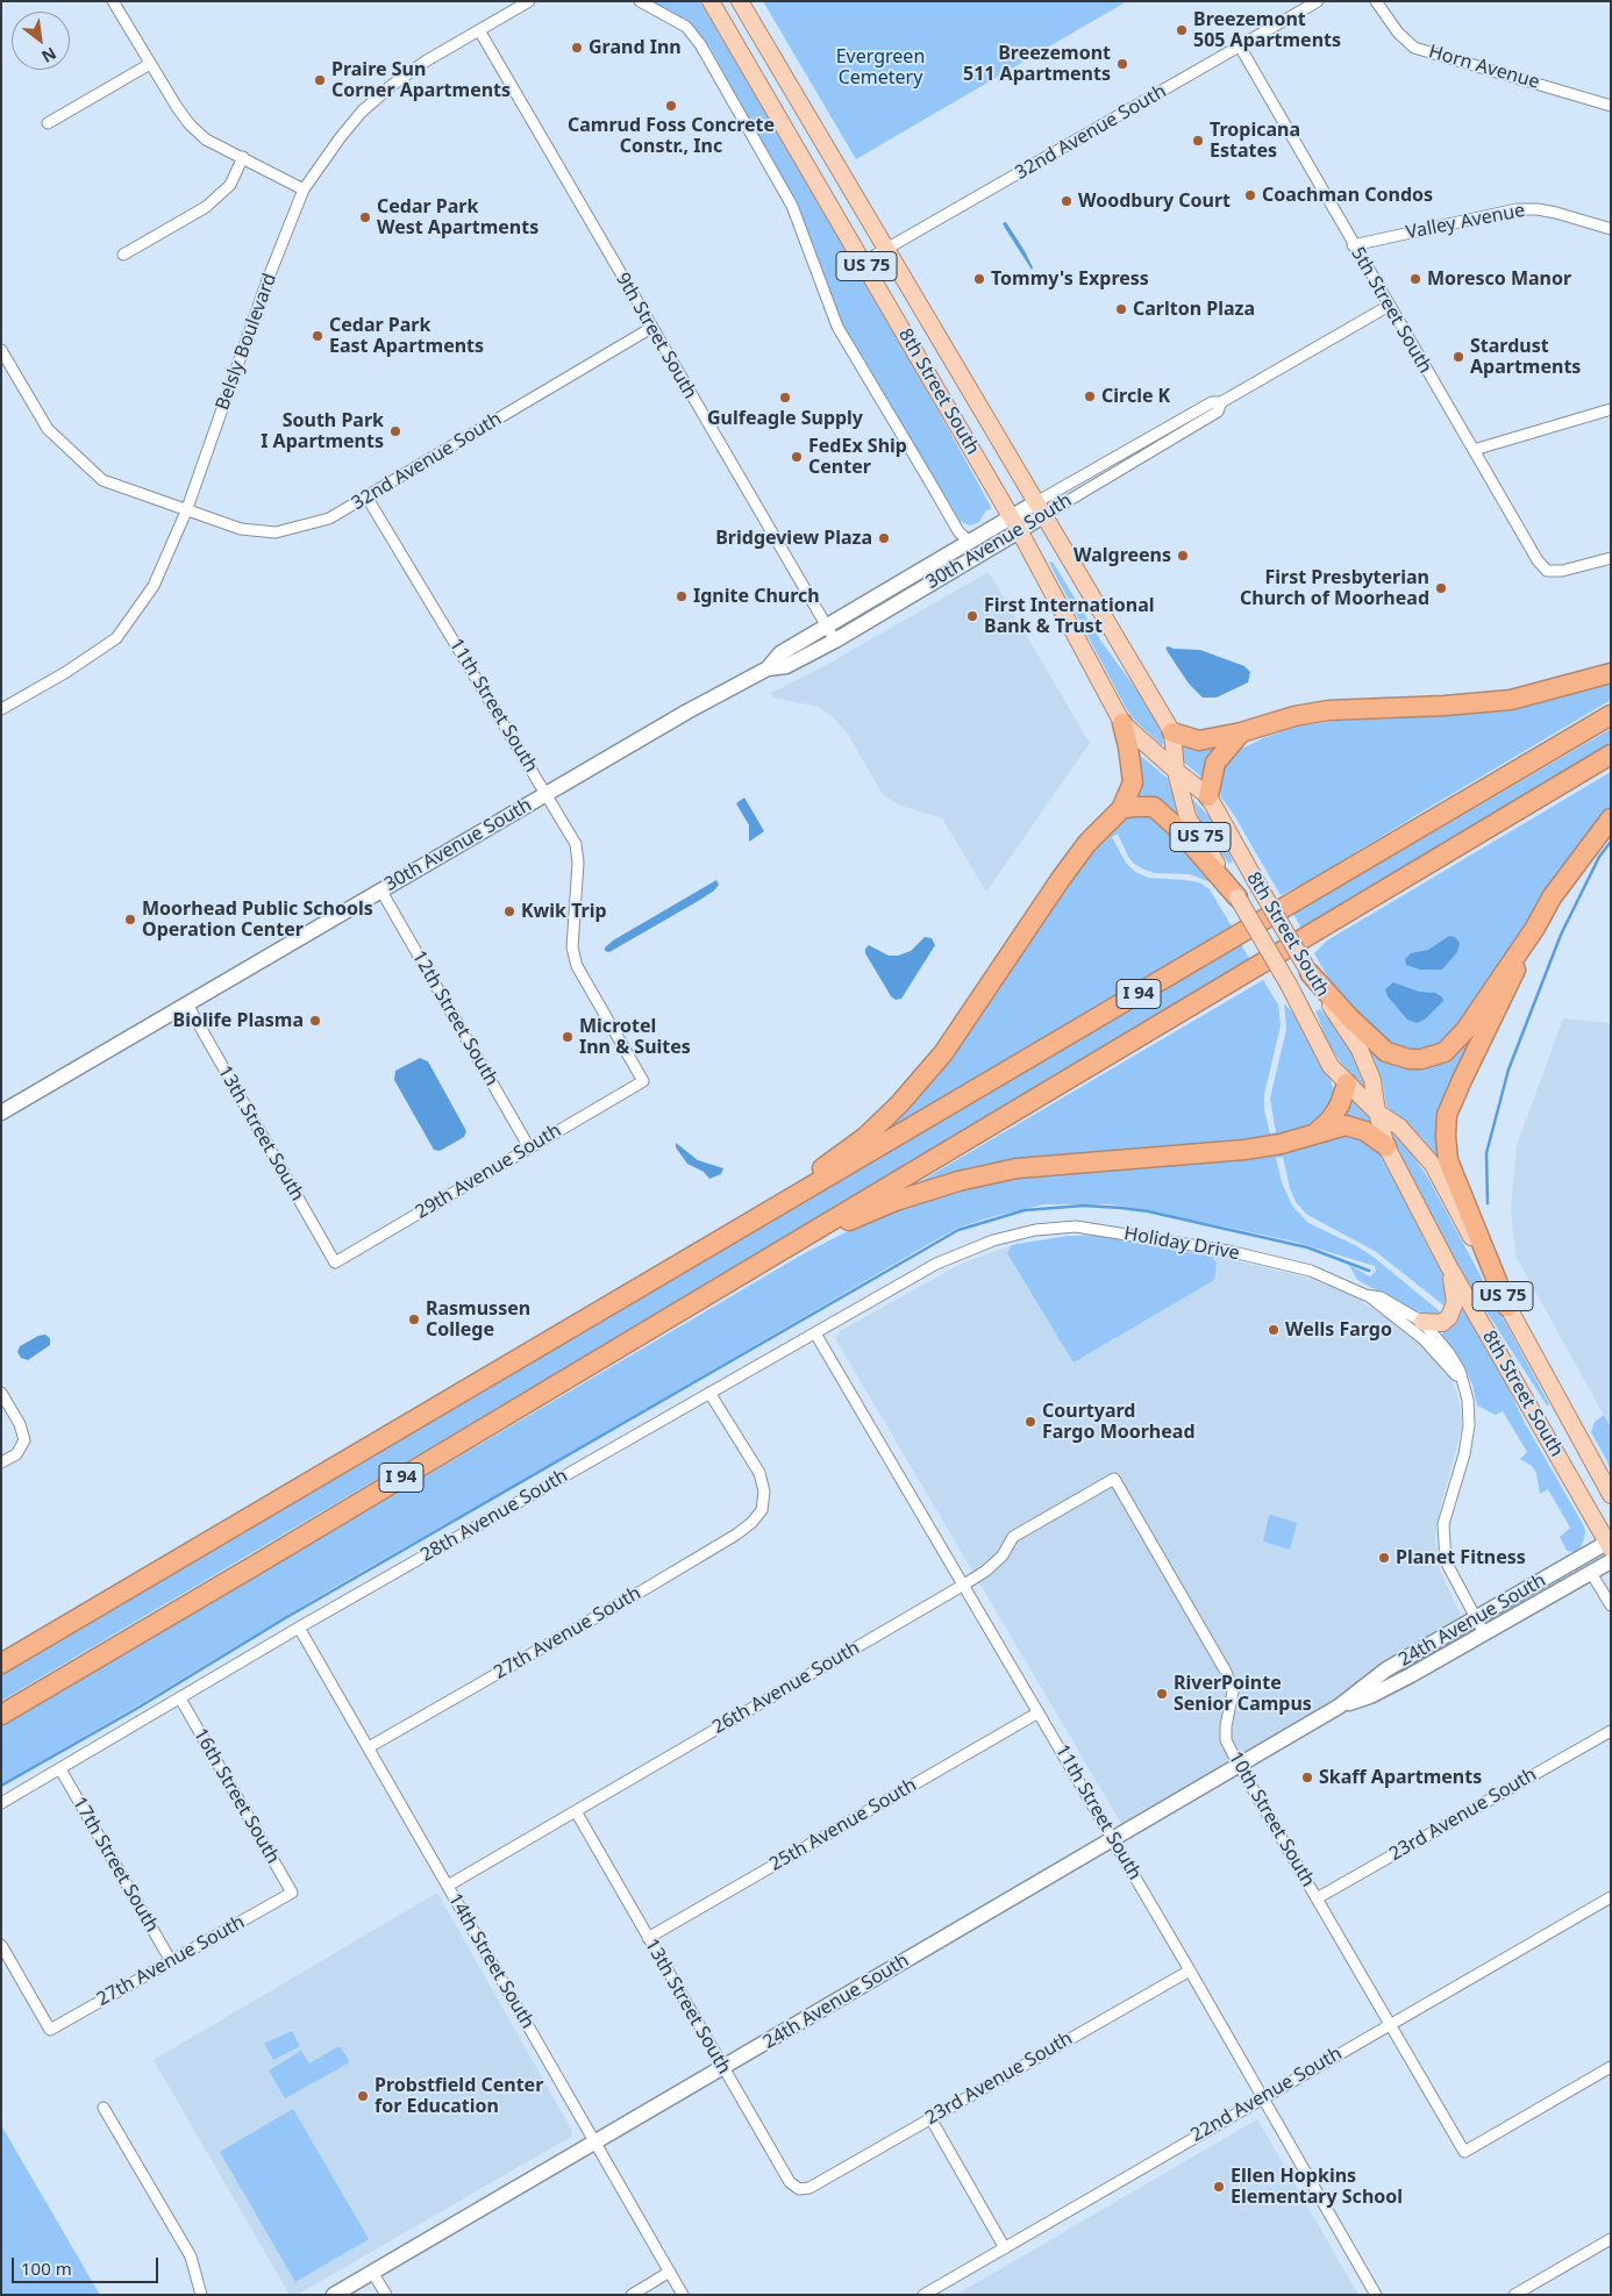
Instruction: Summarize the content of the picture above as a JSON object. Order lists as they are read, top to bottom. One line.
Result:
{"streets":{"highway":["I 94"],"main road":["US 75","8th Street South"],"street":["Horn Avenue","32nd Avenue South","Valley Avenue","5th Street South","9th Street South","Belsly Boulevard","30th Avenue South","11th Street South","12th Street South","13th Street South","29th Avenue South","Holiday Drive","28th Avenue South","24th Avenue South","27th Avenue South","26th Avenue South","16th Street South","23rd Avenue South","10th Street South","25th Avenue South","17th Street South","14th Street South","22nd Avenue South"]},"crossings":[["32nd Avenue South","5th Street South"],["32nd Avenue South","9th Street South"],["32nd Avenue South","Belsly Boulevard"],["32nd Avenue South","8th Street South"],["32nd Avenue South","11th Street South"],["Valley Avenue","5th Street South"],["5th Street South","30th Avenue South"],["9th Street South","Belsly Boulevard"],["9th Street South","30th Avenue South"],["8th Street South","30th Avenue South"],["8th Street South","24th Avenue South"],["30th Avenue South","11th Street South"],["30th Avenue South","12th Street South"],["30th Avenue South","13th Street South"],["11th Street South","29th Avenue South"],["11th Street South","28th Avenue South"],["11th Street South","24th Avenue South"],["11th Street South","26th Avenue South"],["11th Street South","23rd Avenue South"],["11th Street South","25th Avenue South"],["11th Street South","22nd Avenue South"],["12th Street South","29th Avenue South"],["13th Street South","29th Avenue South"],["13th Street South","24th Avenue South"],["13th Street South","26th Avenue South"],["13th Street South","23rd Avenue South"],["13th Street South","25th Avenue South"],["Holiday Drive","28th Avenue South"],["Holiday Drive","24th Avenue South"],["28th Avenue South","27th Avenue South"],["28th Avenue South","16th Street South"],["28th Avenue South","17th Street South"],["28th Avenue South","14th Street South"],["24th Avenue South","10th Street South"],["24th Avenue South","14th Street South"],["27th Avenue South","16th Street South"],["27th Avenue South","17th Street South"],["27th Avenue South","14th Street South"],["26th Avenue South","10th Street South"],["26th Avenue South","14th Street South"],["23rd Avenue South","10th Street South"],["10th Street South","22nd Avenue South"]],"parks":["Evergreen Cemetery"],"places":["Breezemont 505 Apartments","Grand Inn","Breezemont 511 Apartments","Praire Sun Corner Apartments","Camrud Foss Concrete Constr., Inc","Tropicana Estates","Coachman Condos","Woodbury Court","Cedar Park West Apartments","Tommy's Express","Moresco Manor","Carlton Plaza","Cedar Park East Apartments","Stardust Apartments","Circle K","Gulfeagle Supply","South Park I Apartments","FedEx Ship Center","Bridgeview Plaza","Walgreens","First Presbyterian Church of Moorhead","Ignite Church","First International Bank & Trust","Kwik Trip","Moorhead Public Schools Operation Center","Biolife Plasma","Microtel Inn & Suites","Rasmussen College","Wells Fargo","Courtyard Fargo Moorhead","Planet Fitness","RiverPointe Senior Campus","Skaff Apartments","Probstfield Center for Education","Ellen Hopkins Elementary School"],"scale_bar":"100 m","north":"bottom right"}
